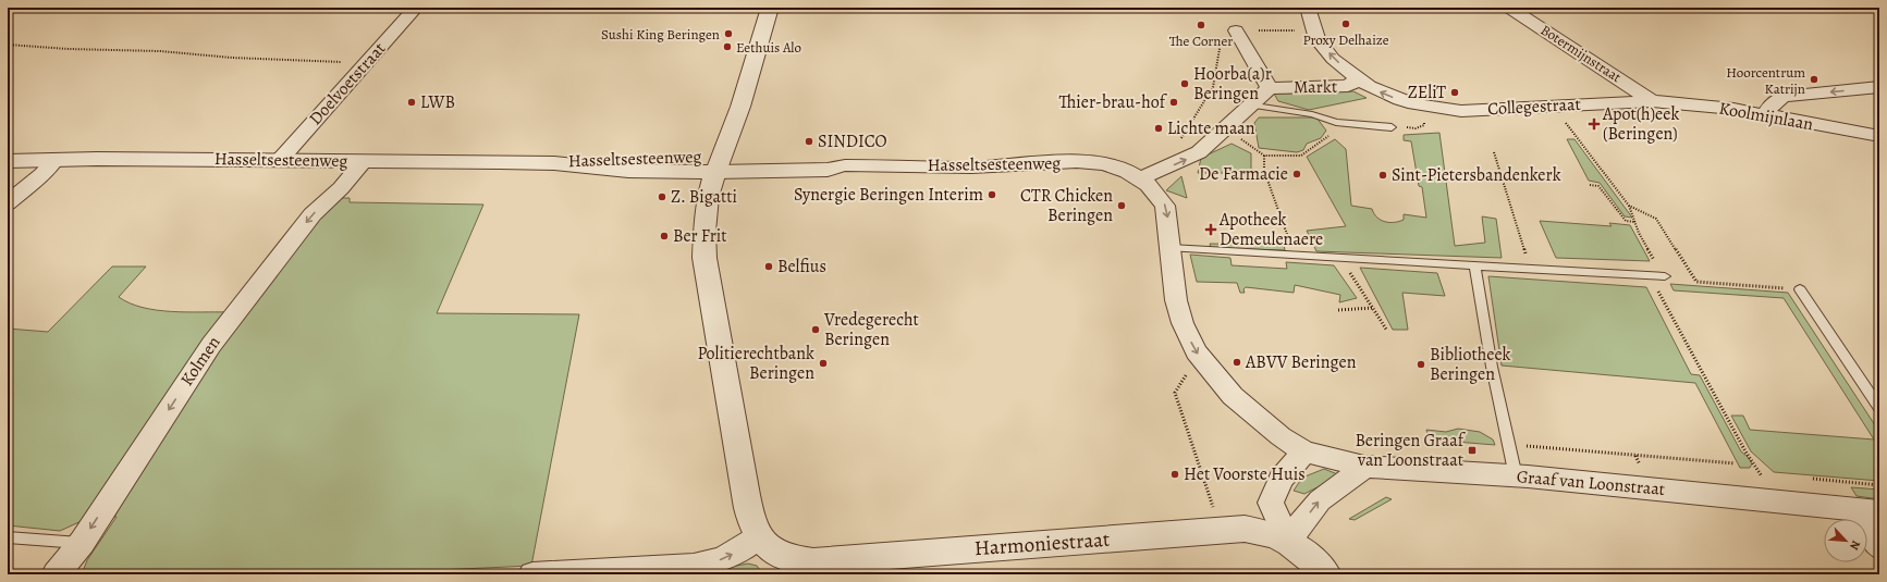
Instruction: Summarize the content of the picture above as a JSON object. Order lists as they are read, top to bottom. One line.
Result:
{"streets":{"street":["Botermijnstraat","Doelvoetstraat","Markt","Collegestraat","Koolmijnlaan","Hasseltsesteenweg","Kolmen","Graaf van Loonstraat","Harmoniestraat"]},"crossings":[["Botermijnstraat","Collegestraat"],["Botermijnstraat","Koolmijnlaan"],["Doelvoetstraat","Hasseltsesteenweg"],["Markt","Collegestraat"],["Markt","Hasseltsesteenweg"],["Collegestraat","Koolmijnlaan"],["Hasseltsesteenweg","Kolmen"],["Hasseltsesteenweg","Graaf van Loonstraat"]],"one_way":["Kolmen"],"places":{"other":["Proxy Delhaize","The Corner","Sushi King Beringen","Eethuis Alo","Hoorcentrum Katrijn","Hoorba(a)r Beringen","ZEliT","LWB","Thier-brau-hof","Lichte maan","SINDICO","De Farmacie","Sint-Pietersbandenkerk","Synergie Beringen Interim","Z. Bigatti","CTR Chicken Beringen","Ber Frit","Belfius","Vredegerecht Beringen","ABVV Beringen","Politierechtbank Beringen","Bibliotheek Beringen","Het Voorste Huis"],"health":["Apot(h)eek (Beringen)","Apotheek Demeulenaere"],"transit":["Beringen Graaf van Loonstraat"]},"north":"bottom right"}
